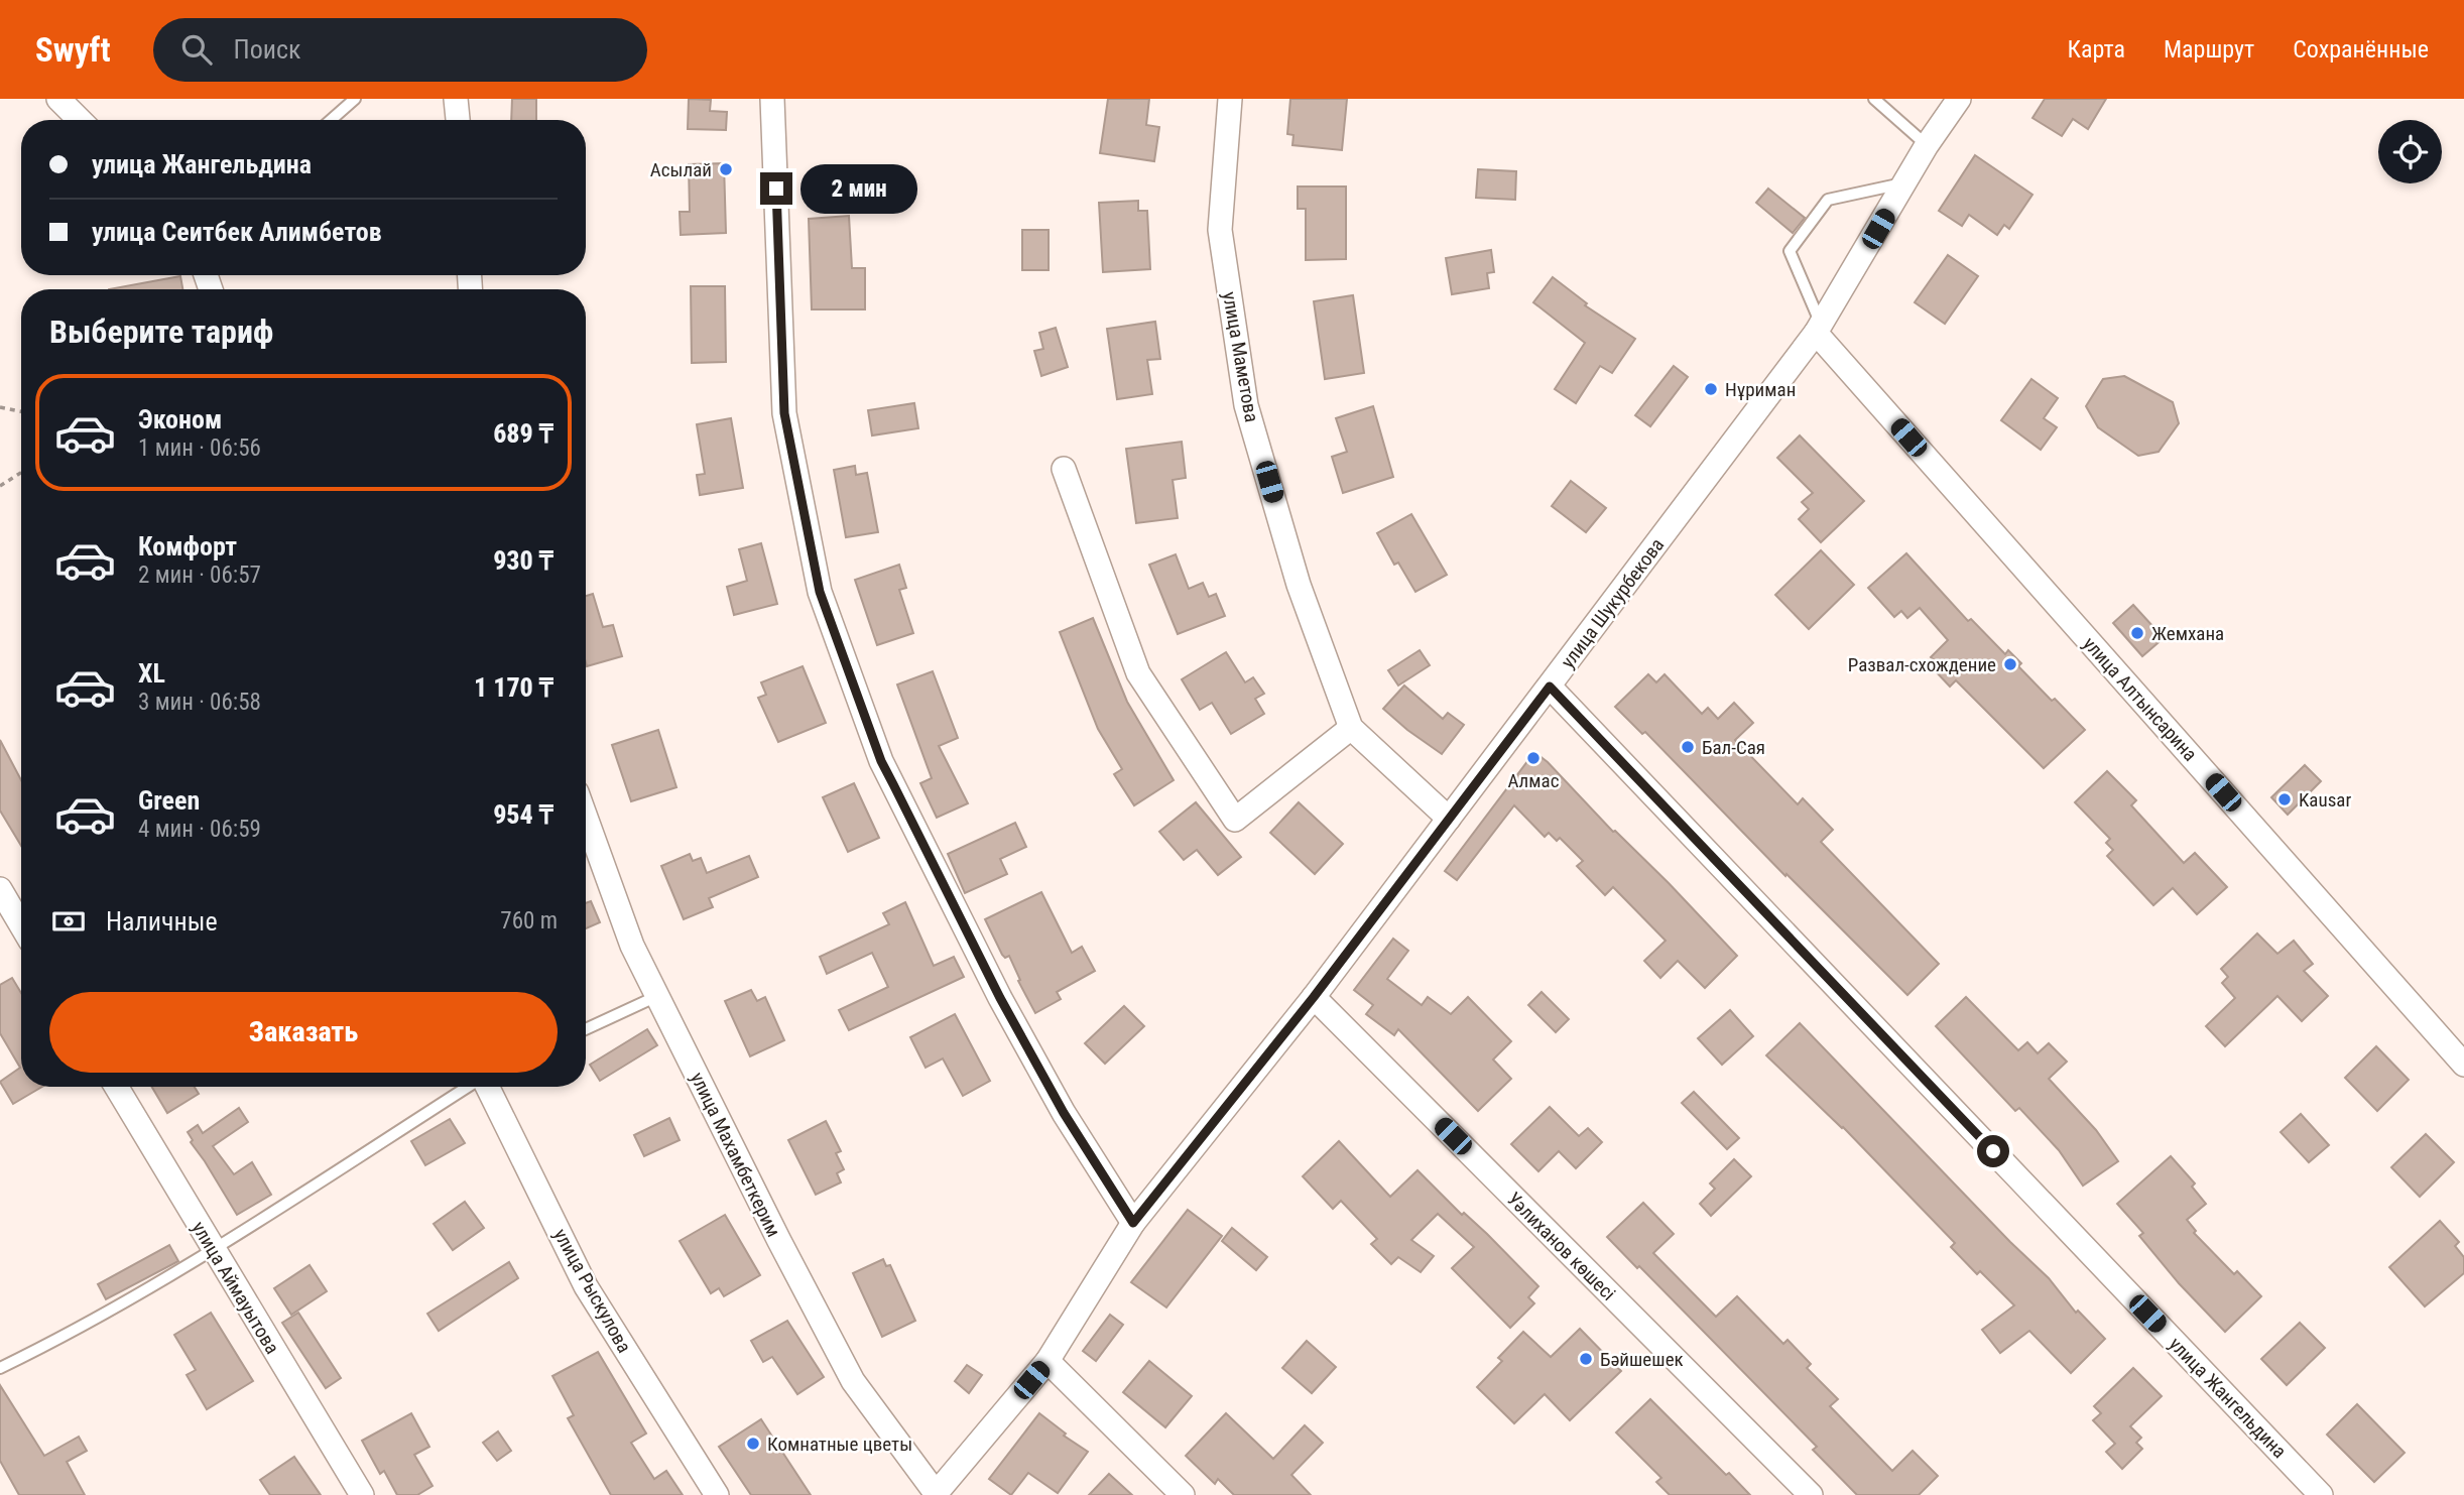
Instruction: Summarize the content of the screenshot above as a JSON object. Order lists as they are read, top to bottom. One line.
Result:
{"streets":{"street":["улица Маметова","улица Шукурбекова","улица Алтынсарина","улица Махамбеткерим","Уәлиханов көшесі","улица Аймауытова","улица Рыскулова","улица Жангельдина"]},"crossings":[["улица Маметова","улица Шукурбекова"],["улица Шукурбекова","улица Алтынсарина"],["улица Шукурбекова","улица Махамбеткерим"],["улица Шукурбекова","Уәлиханов көшесі"],["улица Шукурбекова","улица Жангельдина"]],"places":["Асылай","Нұриман","Жемхана","Развал-схождение","Бал-Сая","Алмас","Kausar","Бәйшешек","Комнатные цветы"],"page":{"header":"Swyft","search":"Поиск","nav":["Карта","Маршрут","Сохранённые"],"banner":["улица Жангельдина","улица Сеитбек Алимбетов"],"bubble":"2 мин","heading":"Выберите тариф","list":[{"name":"Эконом","note":"1 мин · 06:56","value":"689 ₸"},{"name":"Комфорт","note":"2 мин · 06:57","value":"930 ₸"},{"name":"XL","note":"3 мин · 06:58","value":"1 170 ₸"},{"name":"Green","note":"4 мин · 06:59","value":"954 ₸"}],"pay":["Наличные","760 m"],"buttons":"Заказать"}}
